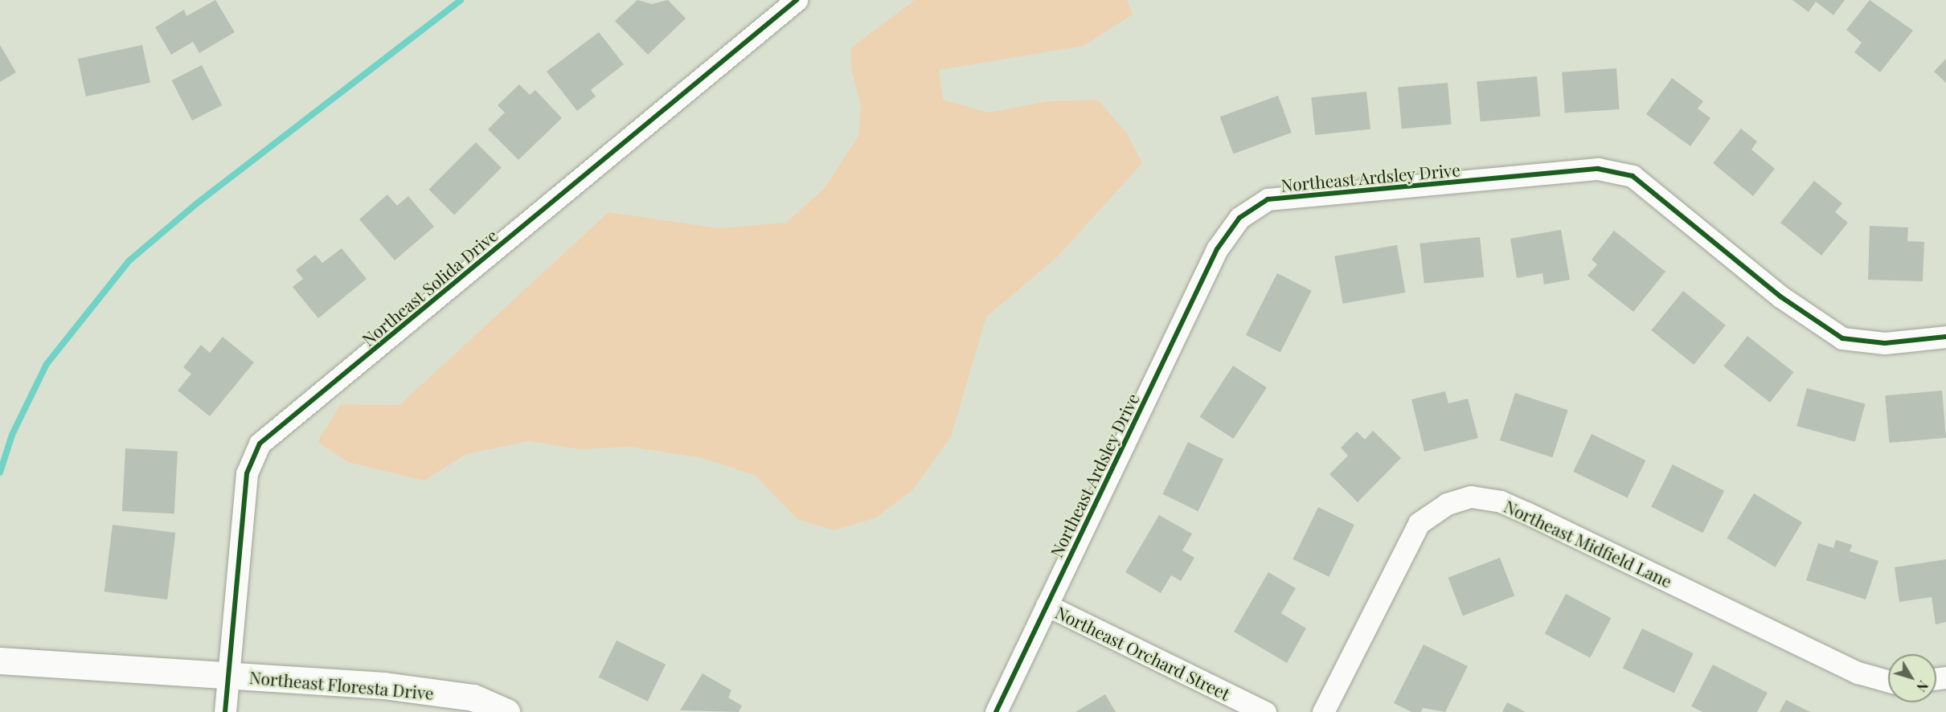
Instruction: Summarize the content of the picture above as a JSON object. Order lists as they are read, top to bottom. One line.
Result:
{"streets":{"street":["Northeast Ardsley Drive","Northeast Solida Drive","Northeast Midfield Lane","Northeast Orchard Street","Northeast Floresta Drive"]},"crossings":[["Northeast Ardsley Drive","Northeast Orchard Street"],["Northeast Solida Drive","Northeast Floresta Drive"]],"north":"bottom right"}
